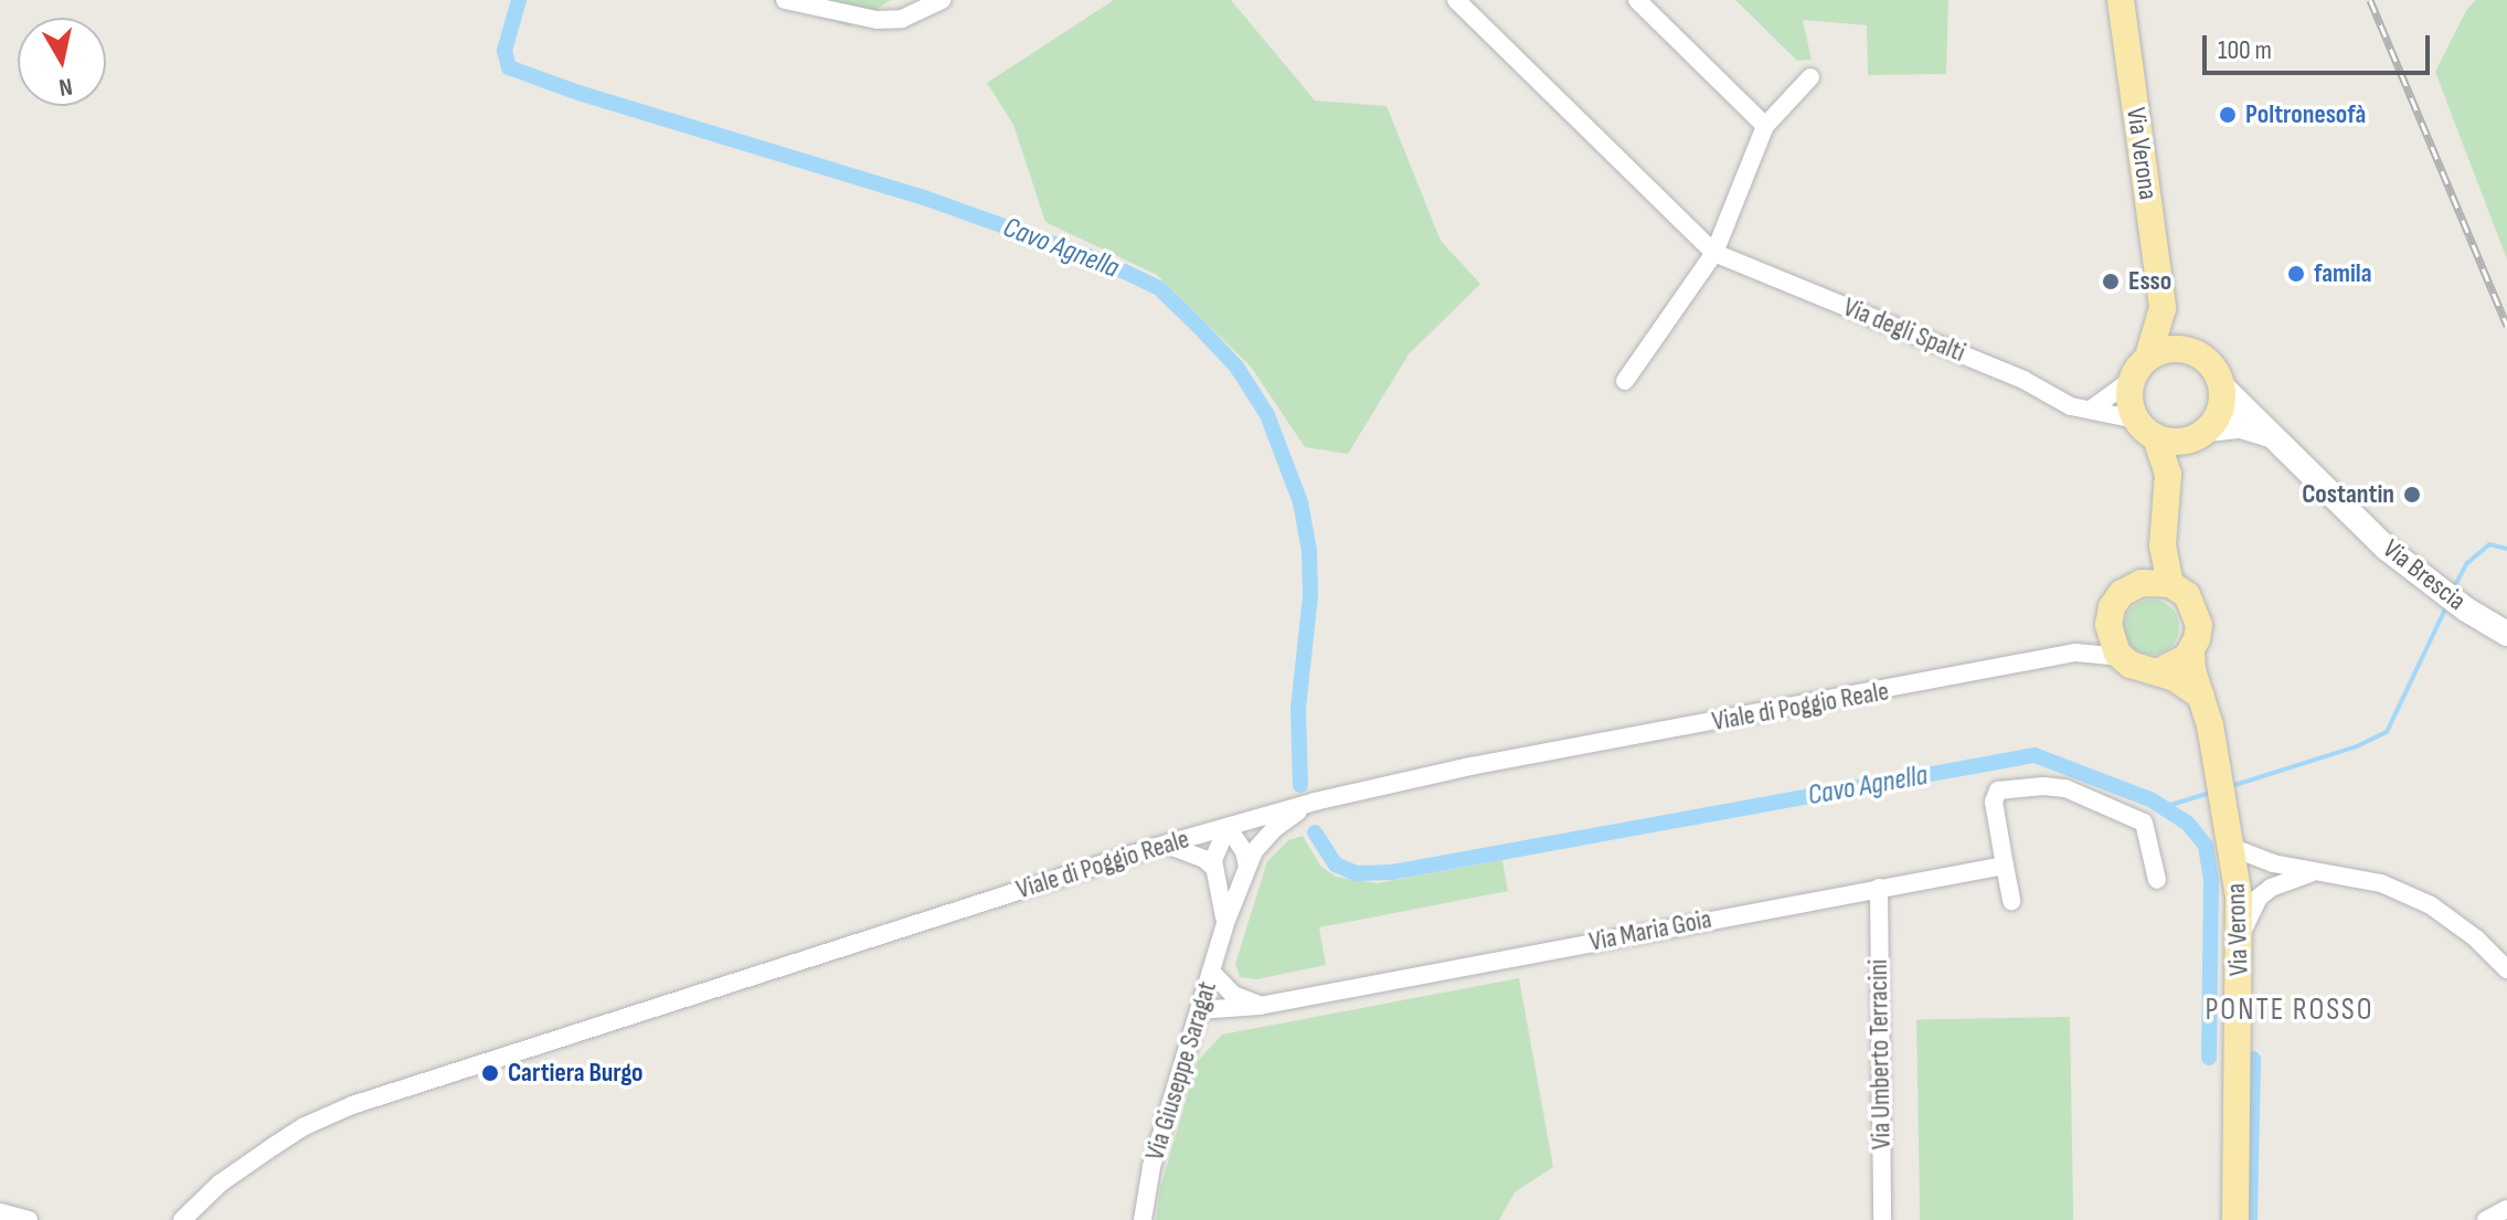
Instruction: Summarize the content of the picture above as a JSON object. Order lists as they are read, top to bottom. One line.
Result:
{"streets":{"main road":["Via Verona","Via Brescia"],"street":["Via degli Spalti","Viale di Poggio Reale","Via Maria Goia","Via Umberto Terracini","Via Giuseppe Saragat"]},"crossings":[["Via Verona","Via degli Spalti"],["Via Verona","Via Brescia"],["Via Verona","Viale di Poggio Reale"],["Via degli Spalti","Via Brescia"],["Viale di Poggio Reale","Via Giuseppe Saragat"],["Via Maria Goia","Via Umberto Terracini"],["Via Maria Goia","Via Giuseppe Saragat"]],"districts":["PONTE ROSSO"],"water":["Cavo Agnella"],"places":["Poltronesofà","famila","Esso","Costantin","Cartiera Burgo"],"scale_bar":"100 m","north":"bottom"}
